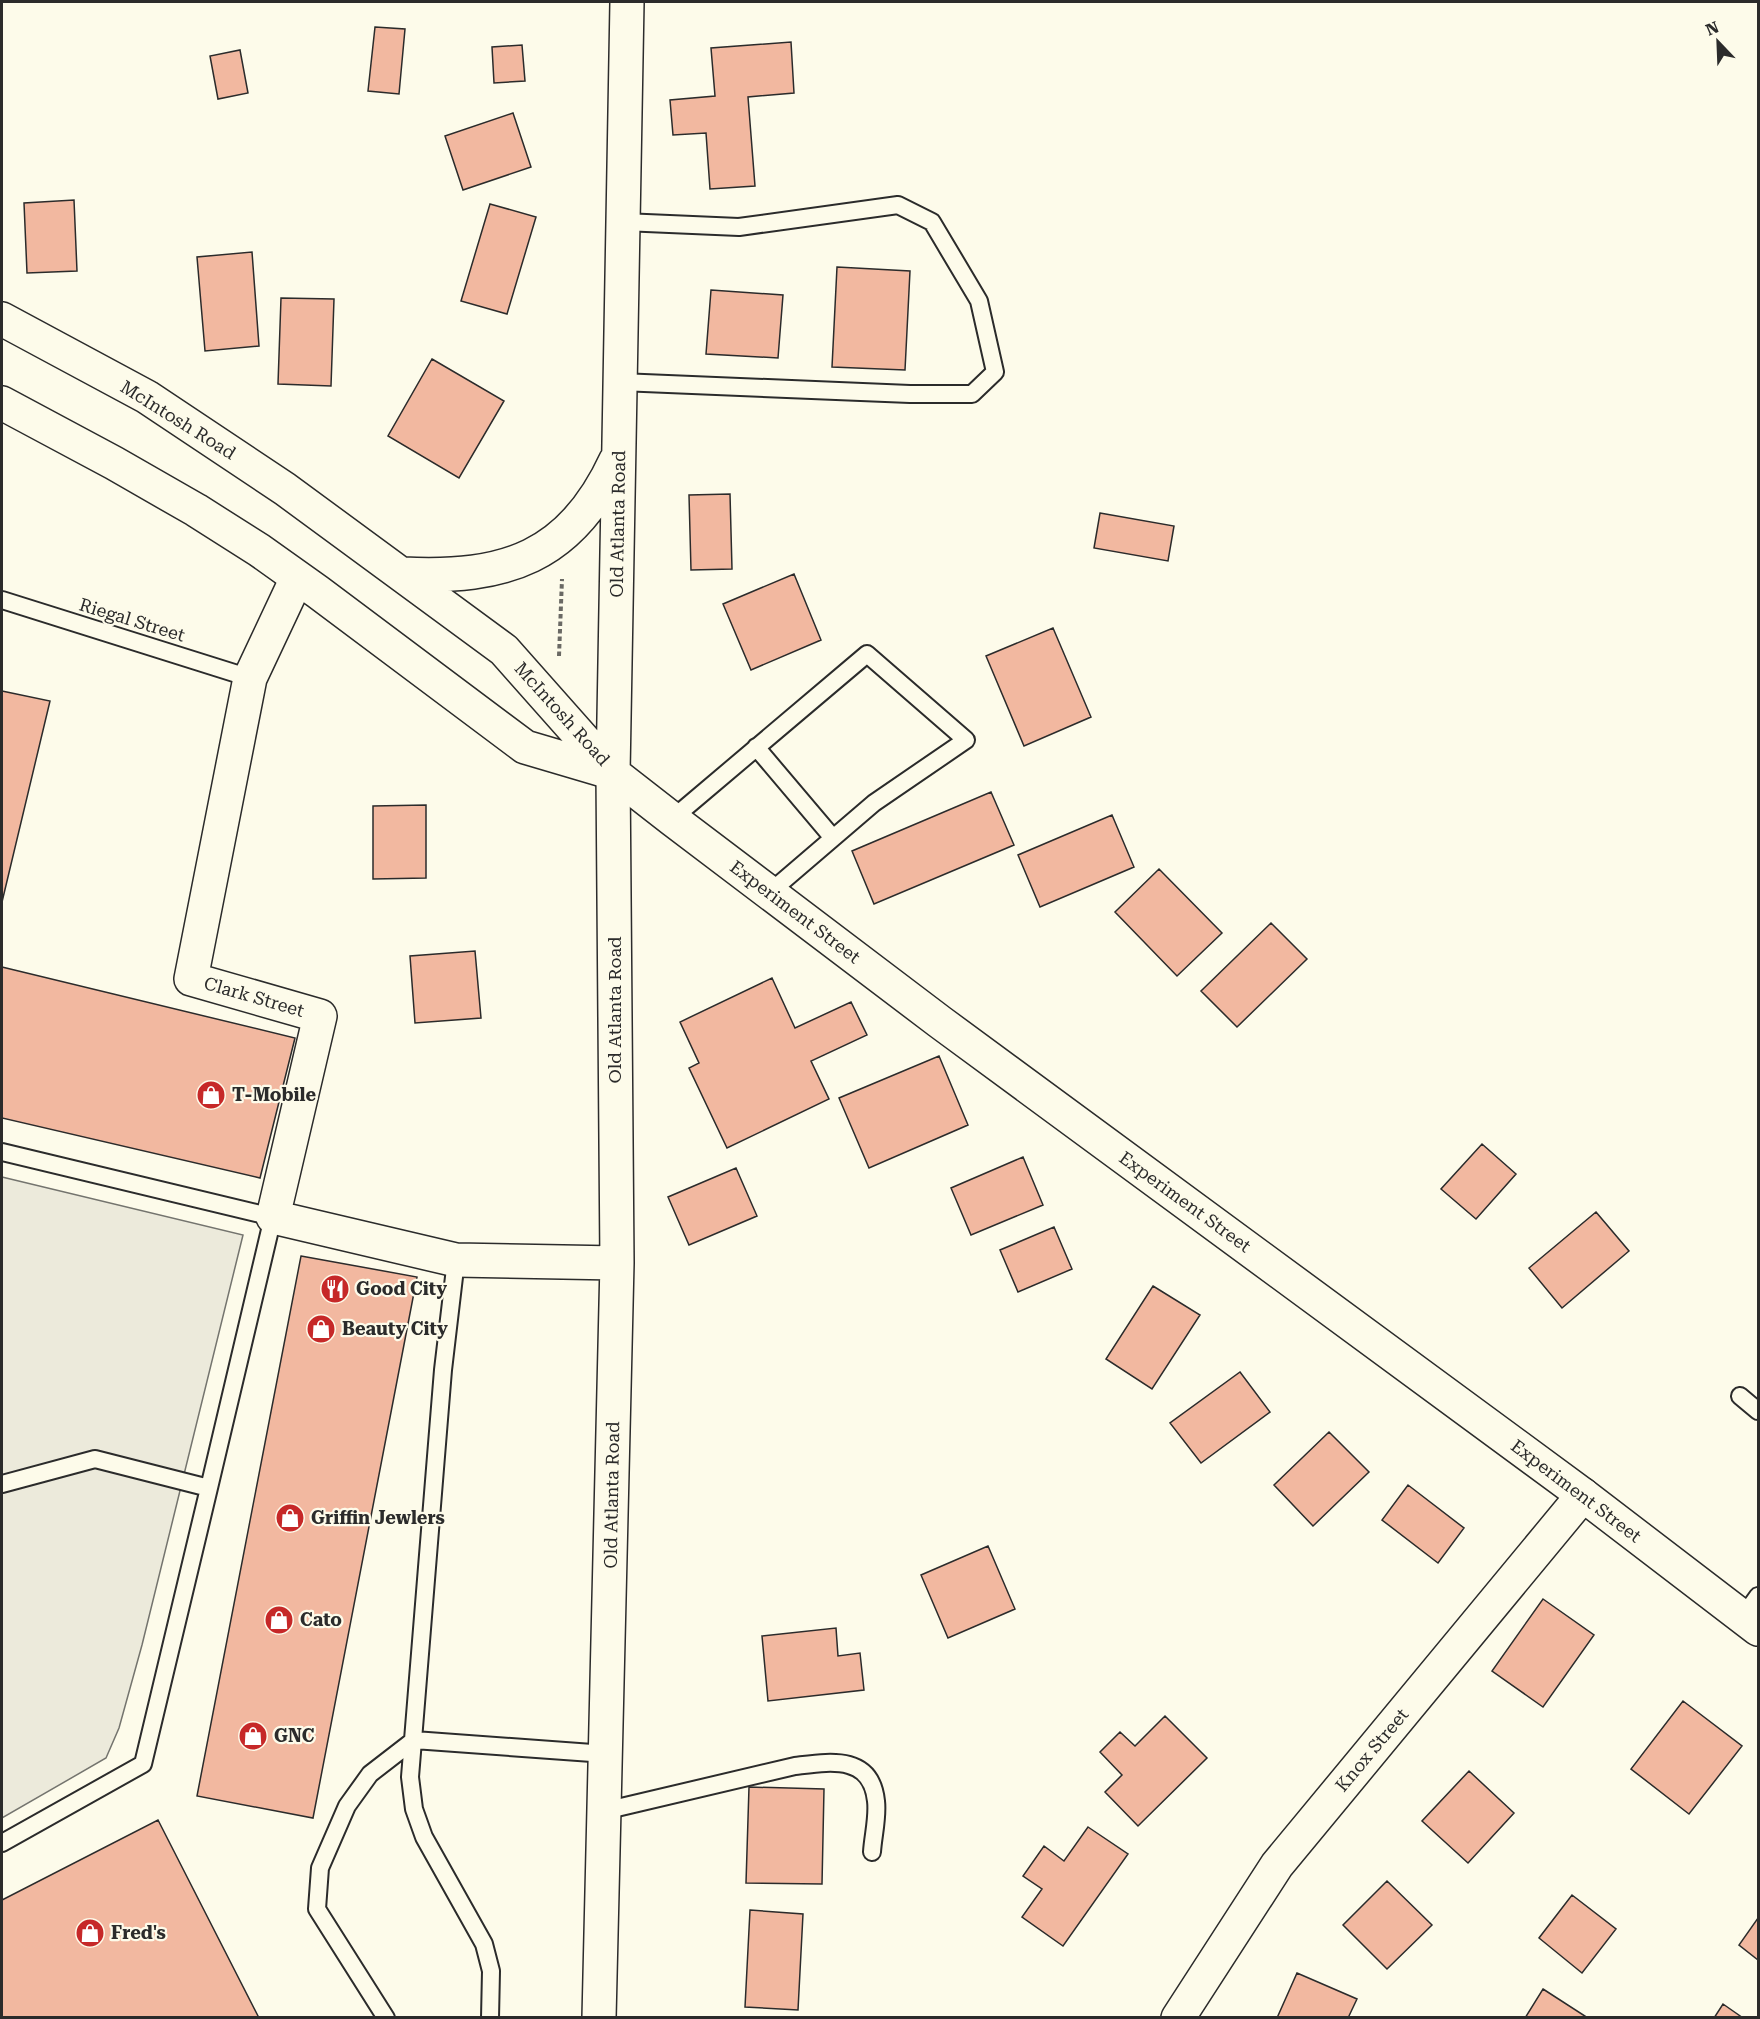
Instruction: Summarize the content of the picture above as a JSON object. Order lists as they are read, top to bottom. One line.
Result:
{"streets":{"main road":["McIntosh Road","Old Atlanta Road","Experiment Street","Clark Street","Knox Street"],"lane":["Riegal Street"]},"crossings":[["McIntosh Road","Old Atlanta Road"],["McIntosh Road","Experiment Street"],["Old Atlanta Road","Experiment Street"],["Riegal Street","Clark Street"],["Experiment Street","Knox Street"]],"places":{"shop":["T-Mobile","Beauty City","Griffin Jewlers","Cato","GNC","Fred's"],"restaurant":["Good City"]},"north":"top left"}
